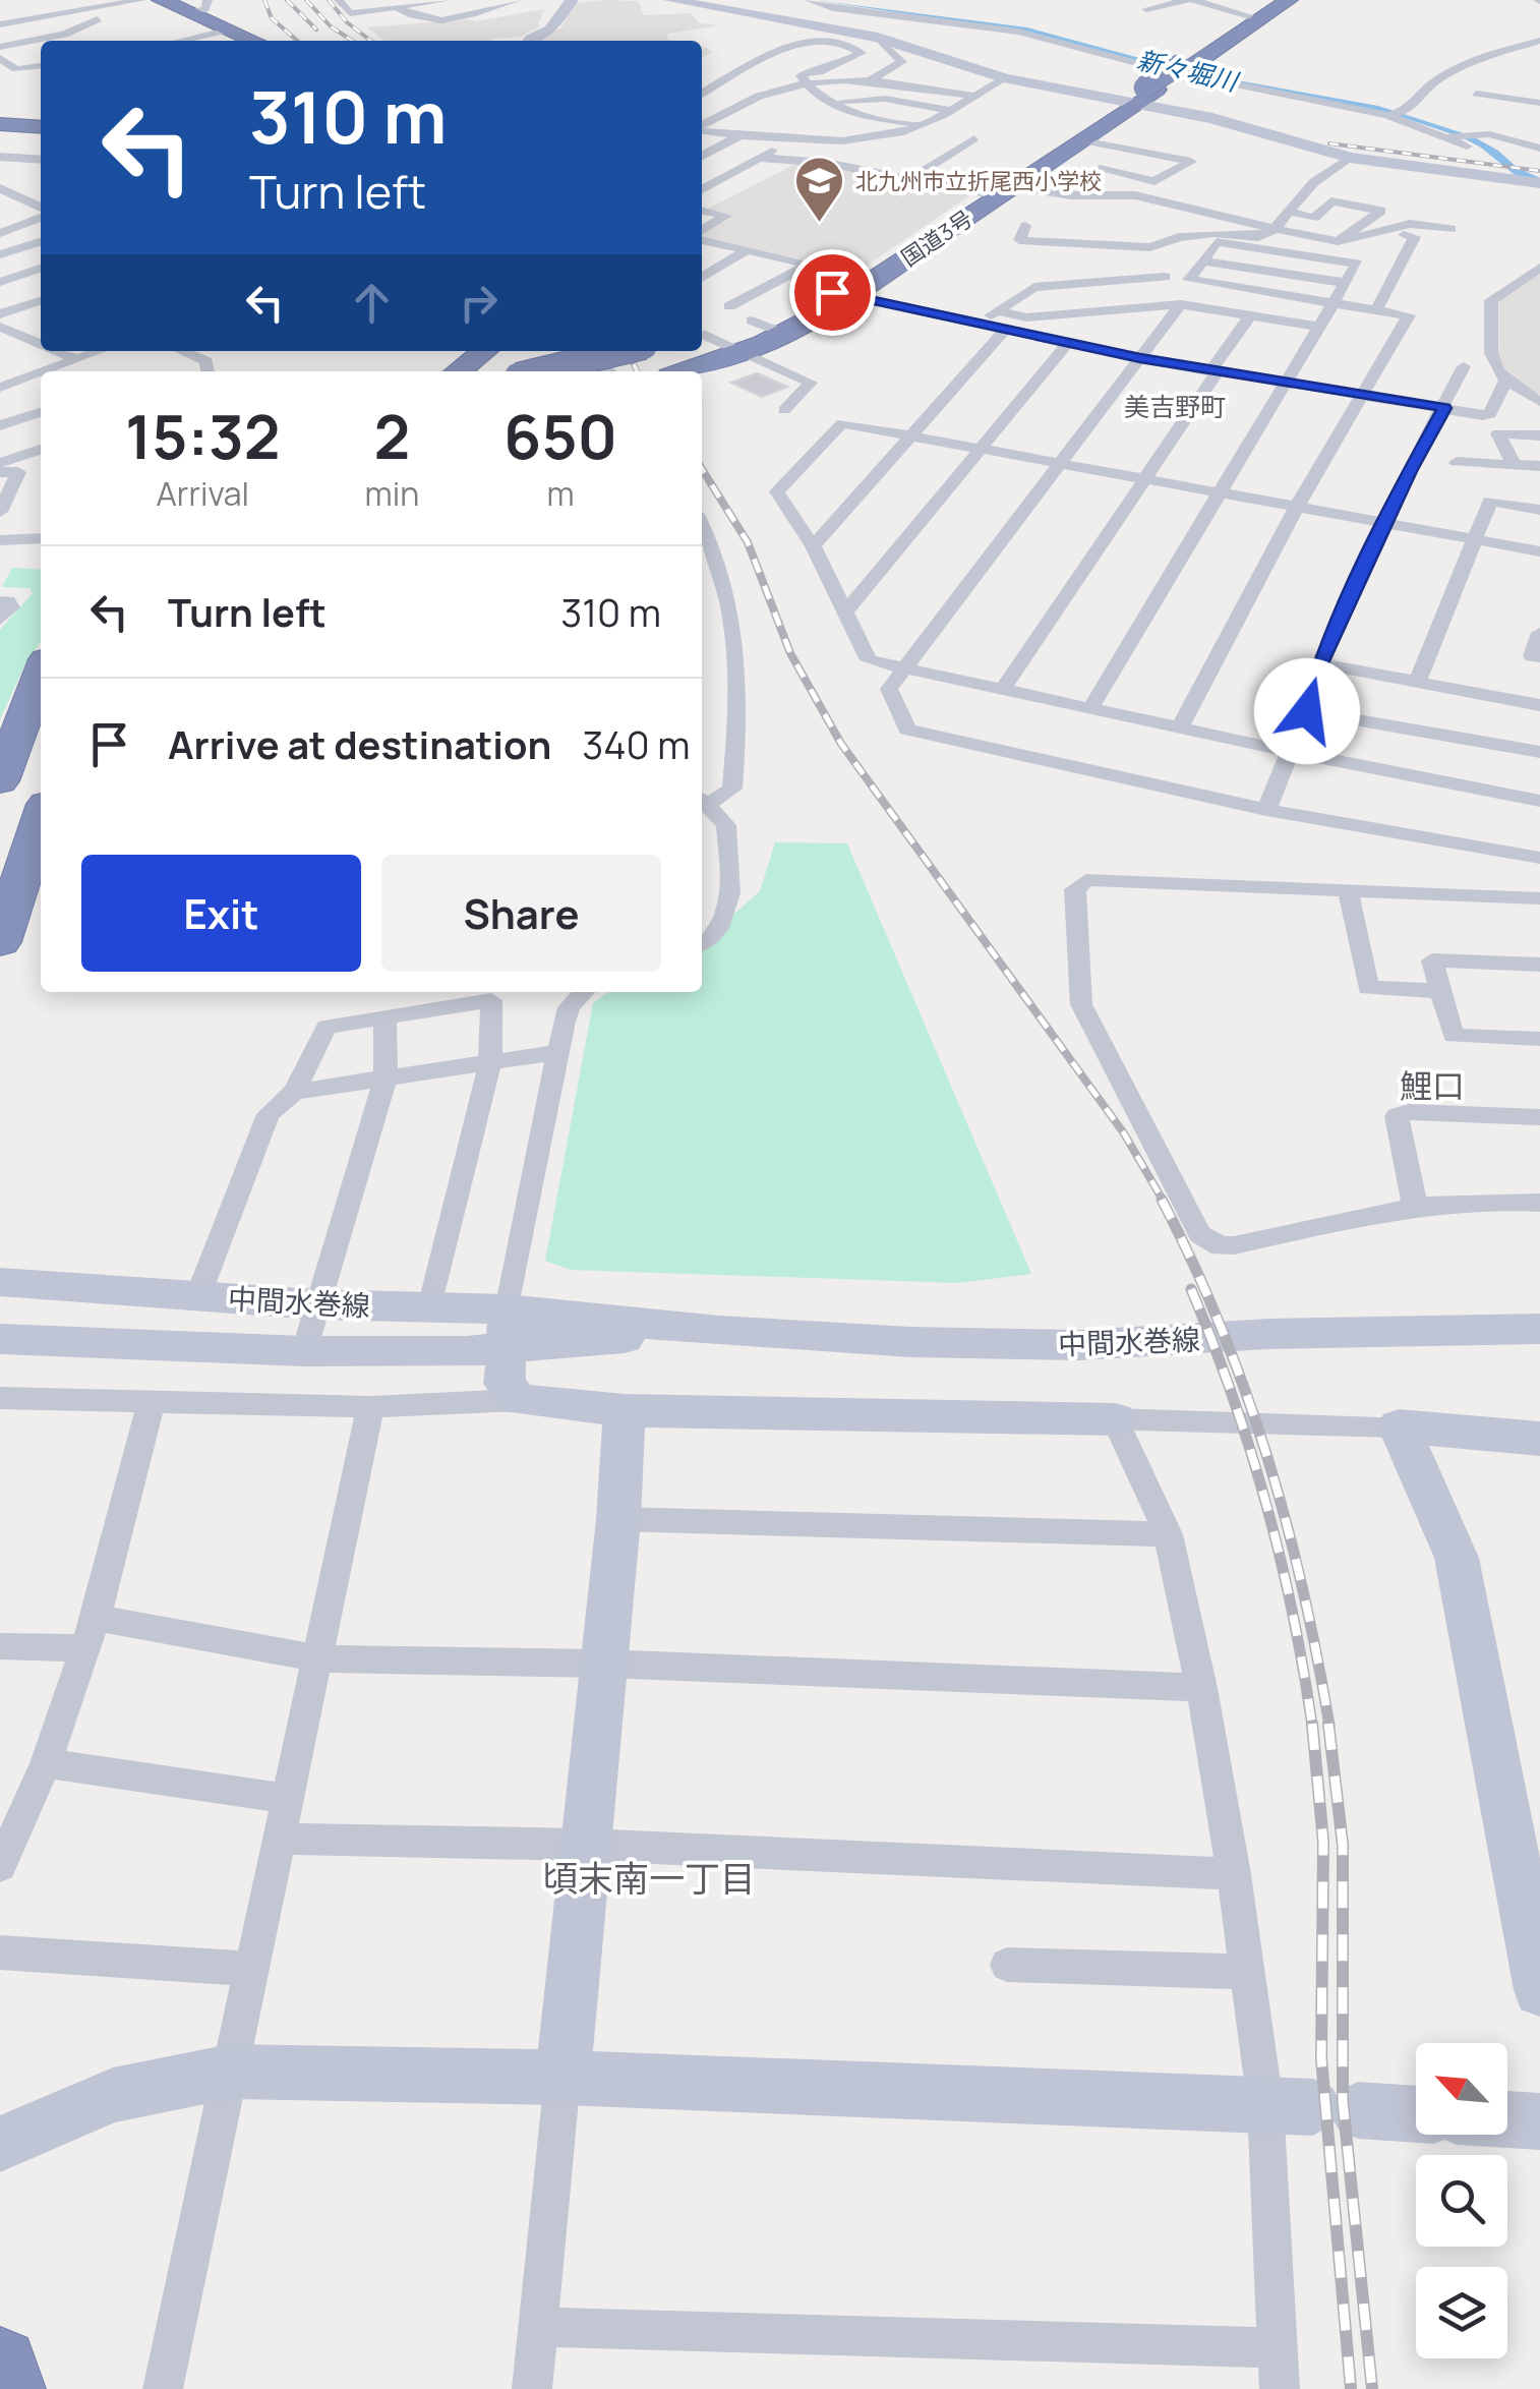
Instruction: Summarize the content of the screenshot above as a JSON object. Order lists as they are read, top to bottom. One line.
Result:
{"streets":{"highway":["国道3号"],"street":["中間水巻線"]},"districts":["美吉野町","鯉口","頃末南一丁目"],"water":["新々堀川"],"places":{"school or university":["北九州市立折尾西小学校"]},"north":"top left","page":{"turn":["310 m","Turn left"],"eta":["15:32","Arrival","2","min","650","m"],"list":[{"name":"Turn left","value":"310 m"},{"name":"Arrive at destination","value":"340 m"}],"buttons":["Exit","Share"]}}
